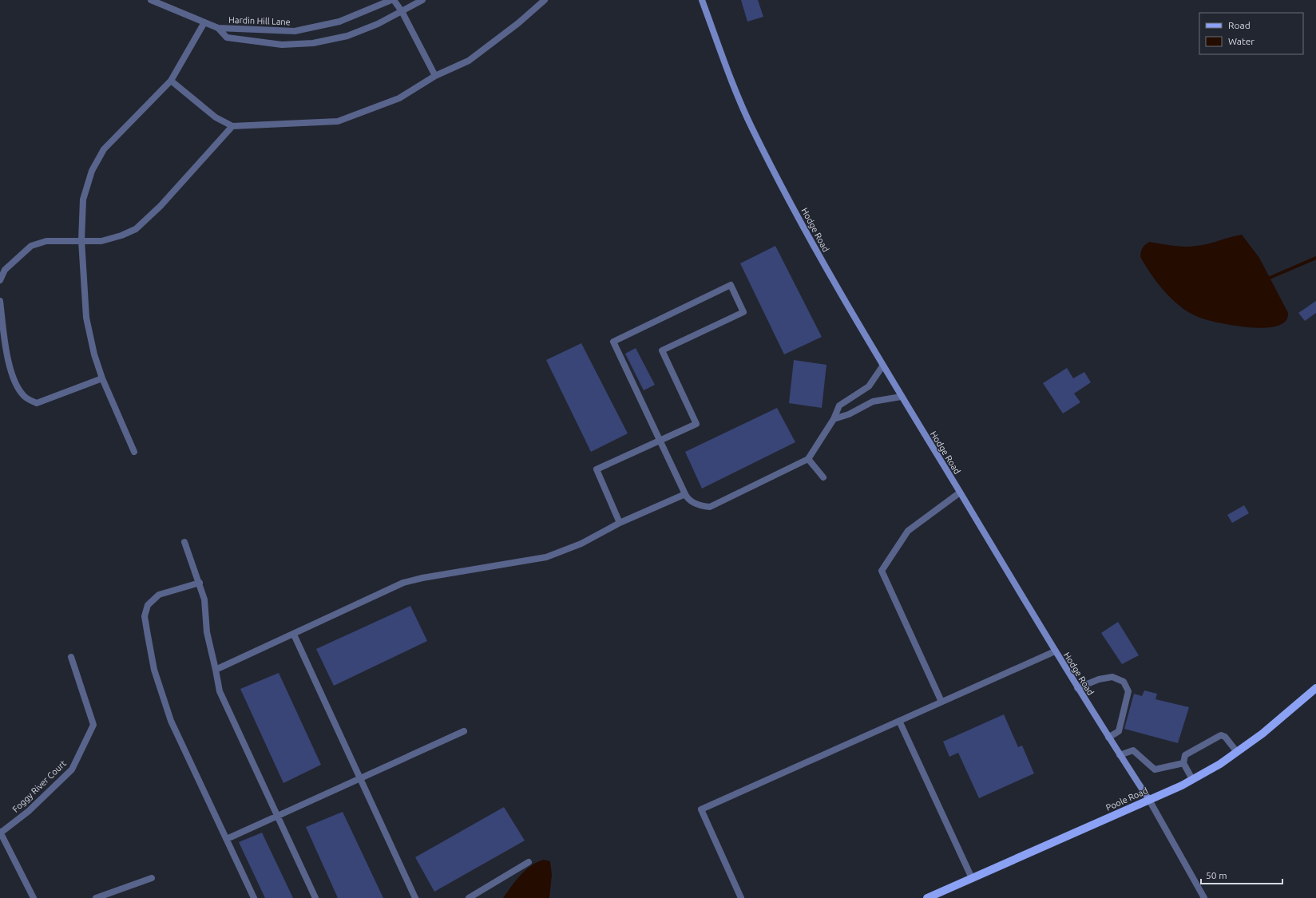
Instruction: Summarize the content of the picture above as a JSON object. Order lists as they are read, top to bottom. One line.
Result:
{"streets":{"main road":["Hodge Road","Poole Road"],"street":["Hardin Hill Lane","Foggy River Court"]},"crossings":[["Hodge Road","Poole Road"]],"legend":["Road","Water"],"scale_bar":"50 m"}
